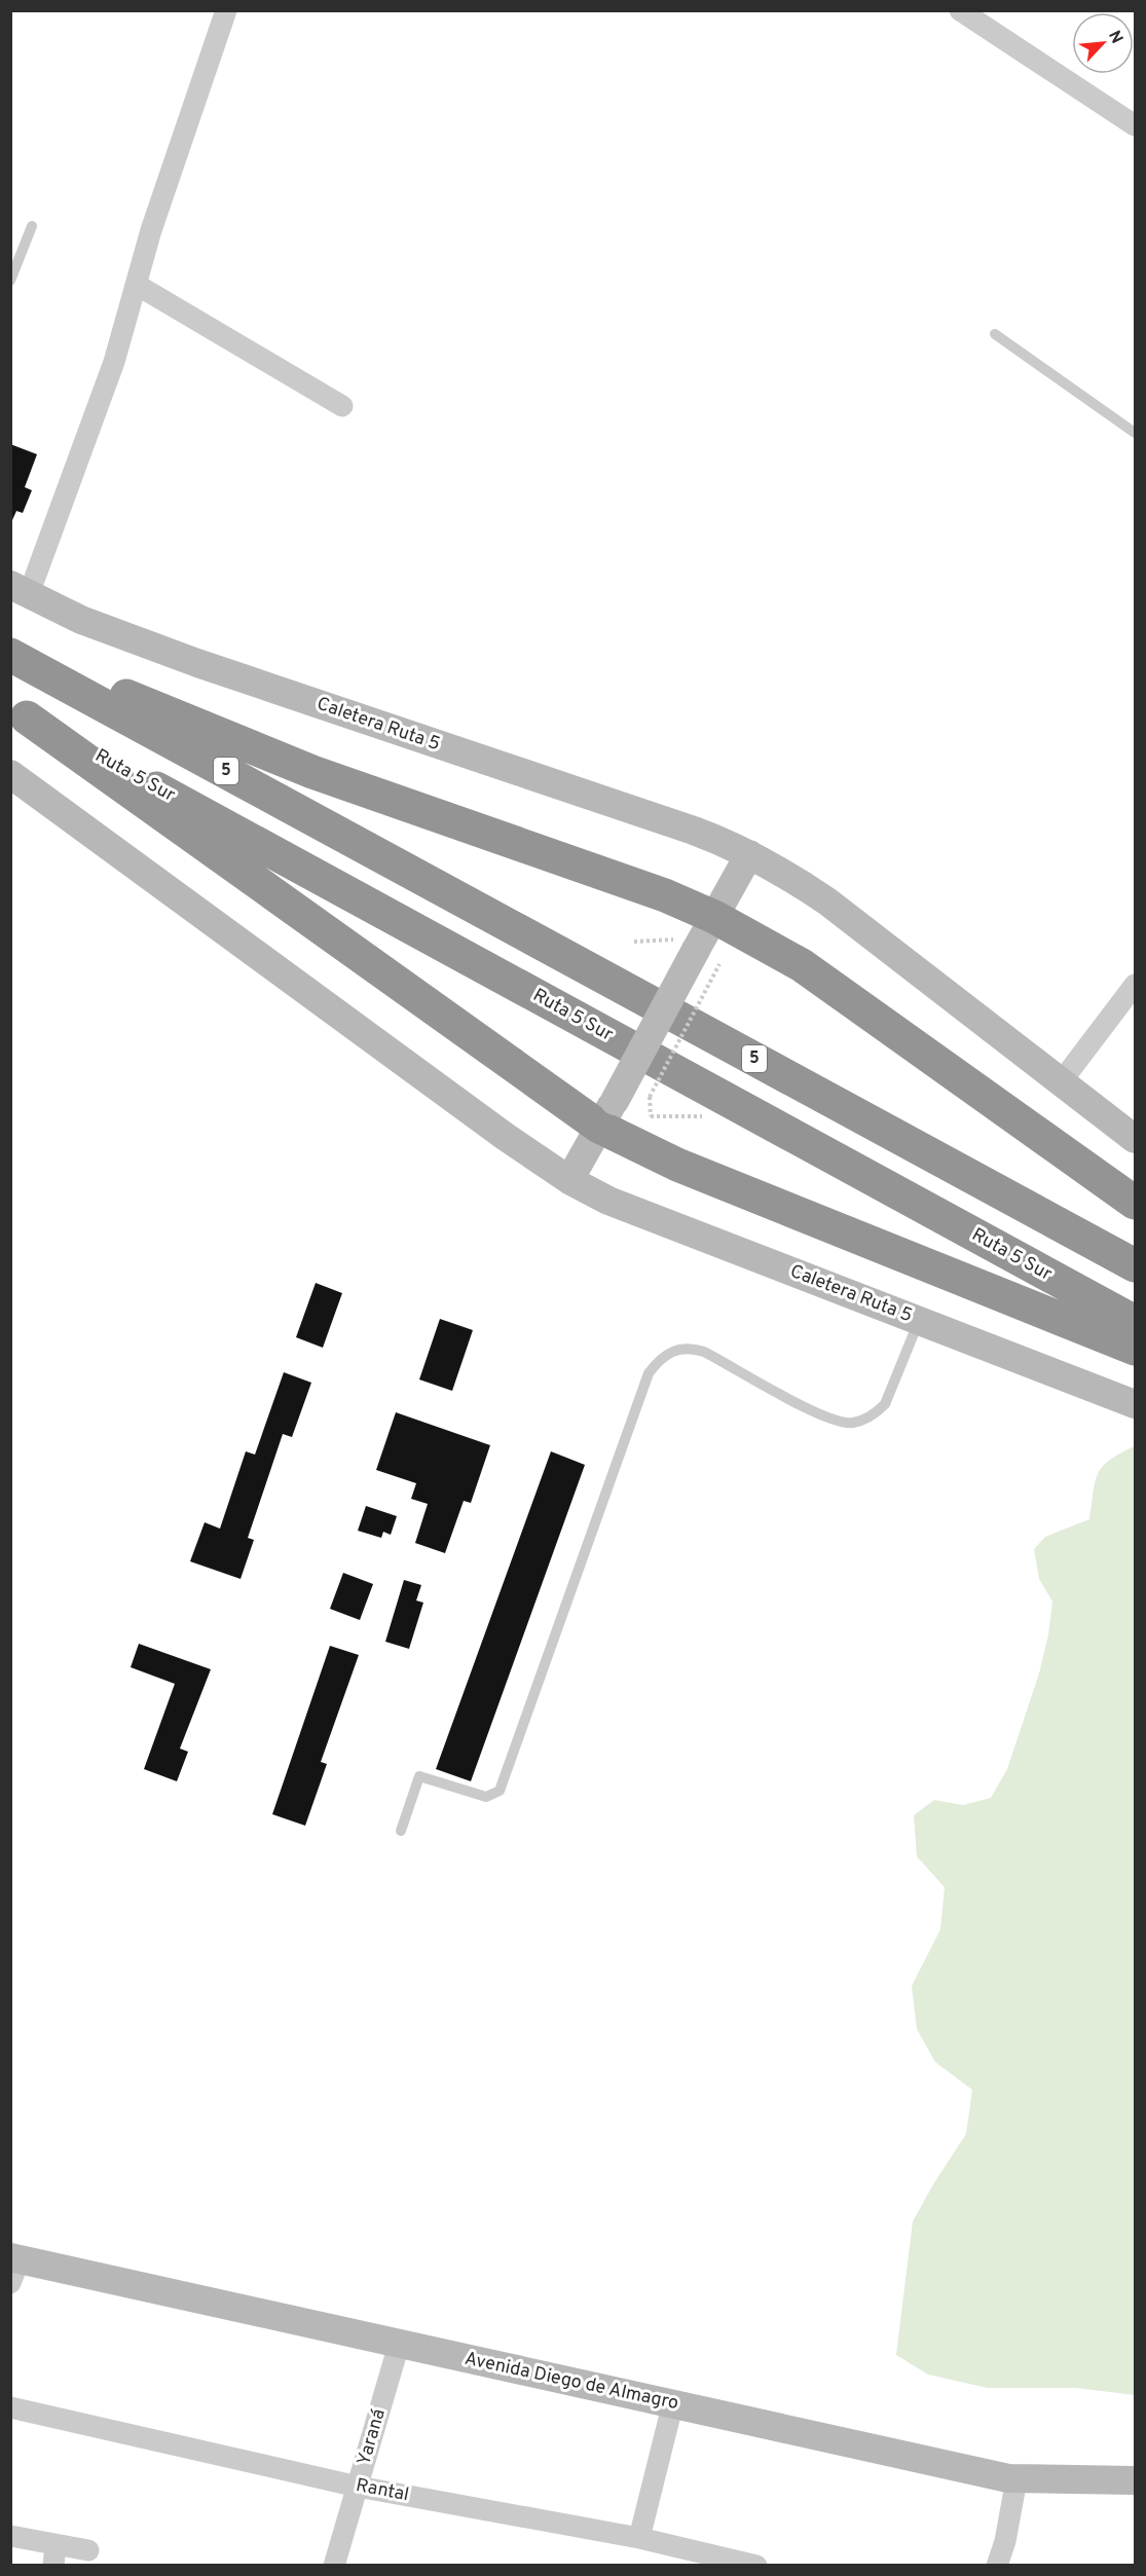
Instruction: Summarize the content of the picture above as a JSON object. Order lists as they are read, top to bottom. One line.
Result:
{"streets":{"highway":["5","Ruta 5 Sur"],"street":["Caletera Ruta 5","Avenida Diego de Almagro","Yaraná","Rantal"]},"crossings":[["Avenida Diego de Almagro","Yaraná"],["Yaraná","Rantal"]],"north":"top right"}
